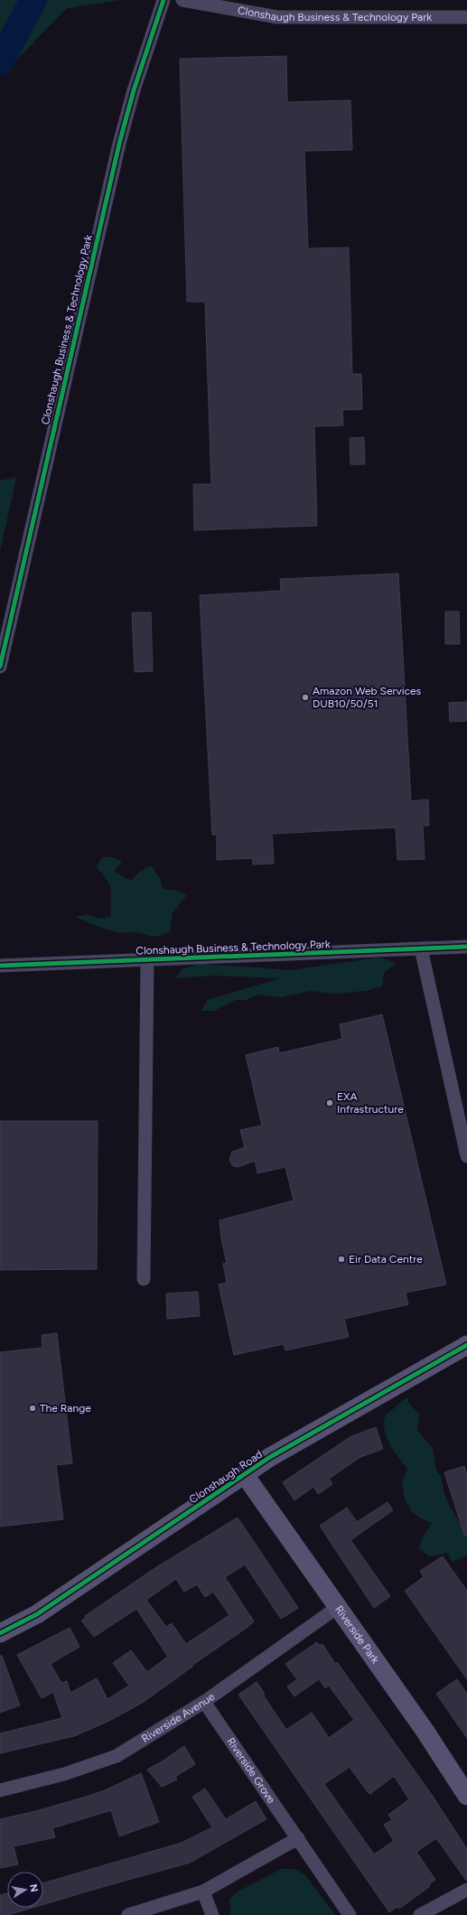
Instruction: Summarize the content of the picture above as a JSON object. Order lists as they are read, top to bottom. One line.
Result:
{"streets":{"street":["Clonshaugh Business & Technology Park","Clonshaugh Road","Riverside Park","Riverside Avenue","Riverside Grove"]},"crossings":[["Clonshaugh Road","Riverside Park"],["Riverside Park","Riverside Avenue"],["Riverside Avenue","Riverside Grove"]],"places":["Amazon Web Services DUB10/50/51","EXA Infrastructure","Eir Data Centre","The Range"],"north":"right"}
